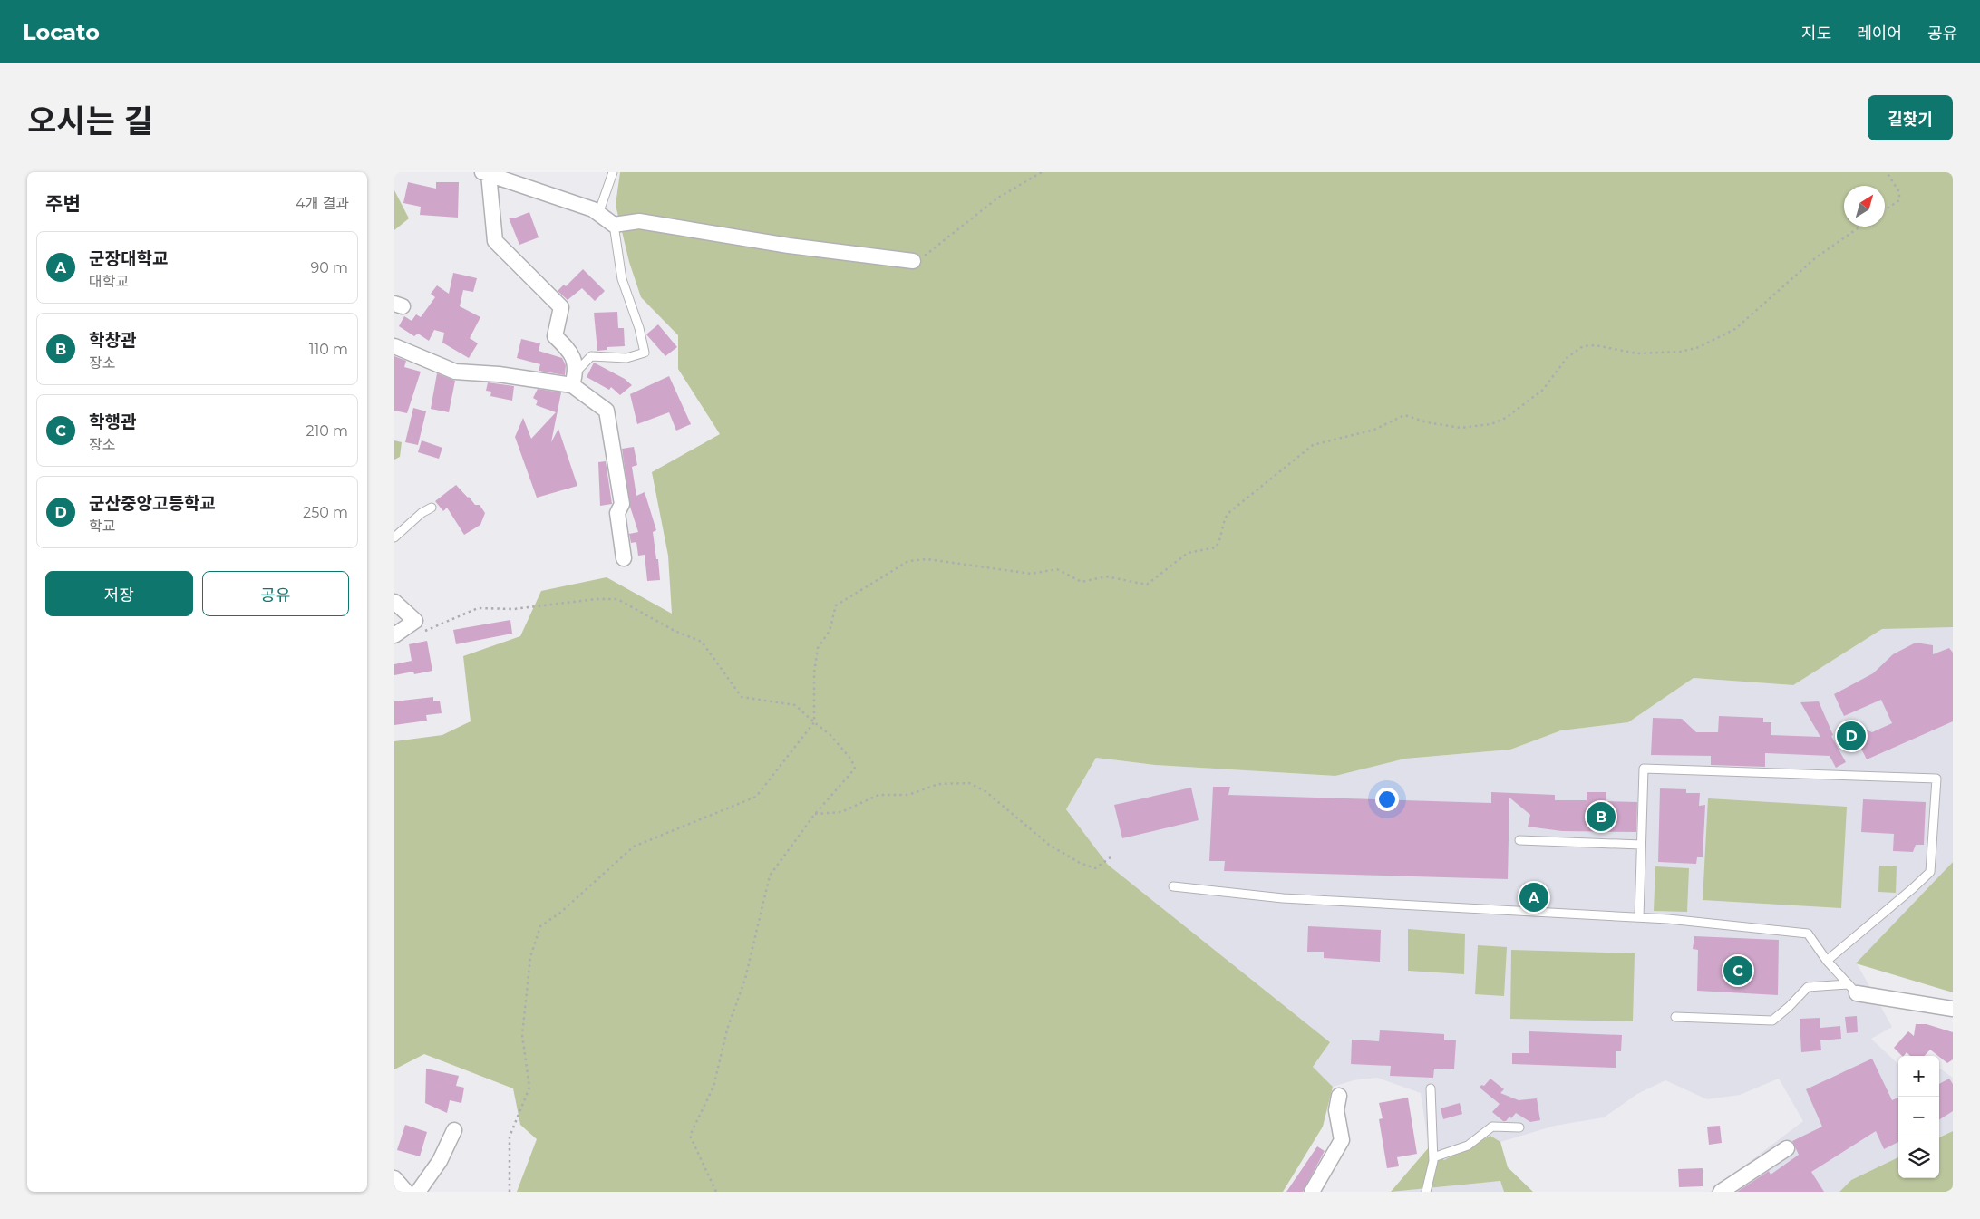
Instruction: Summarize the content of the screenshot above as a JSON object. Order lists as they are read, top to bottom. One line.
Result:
{"north":"top right","page":{"header":"Locato","nav":["지도","레이어","공유"],"title":"오시는 길","buttons":["길찾기",["저장","공유"]],"heading":["주변","4개 결과"],"list":[{"mark":"A","name":"군장대학교","note":"대학교","value":"90 m"},{"mark":"B","name":"학창관","note":"장소","value":"110 m"},{"mark":"C","name":"학행관","note":"장소","value":"210 m"},{"mark":"D","name":"군산중앙고등학교","note":"학교","value":"250 m"}],"pins":["D","B","A","C"],"map_buttons":["+","−"]}}
